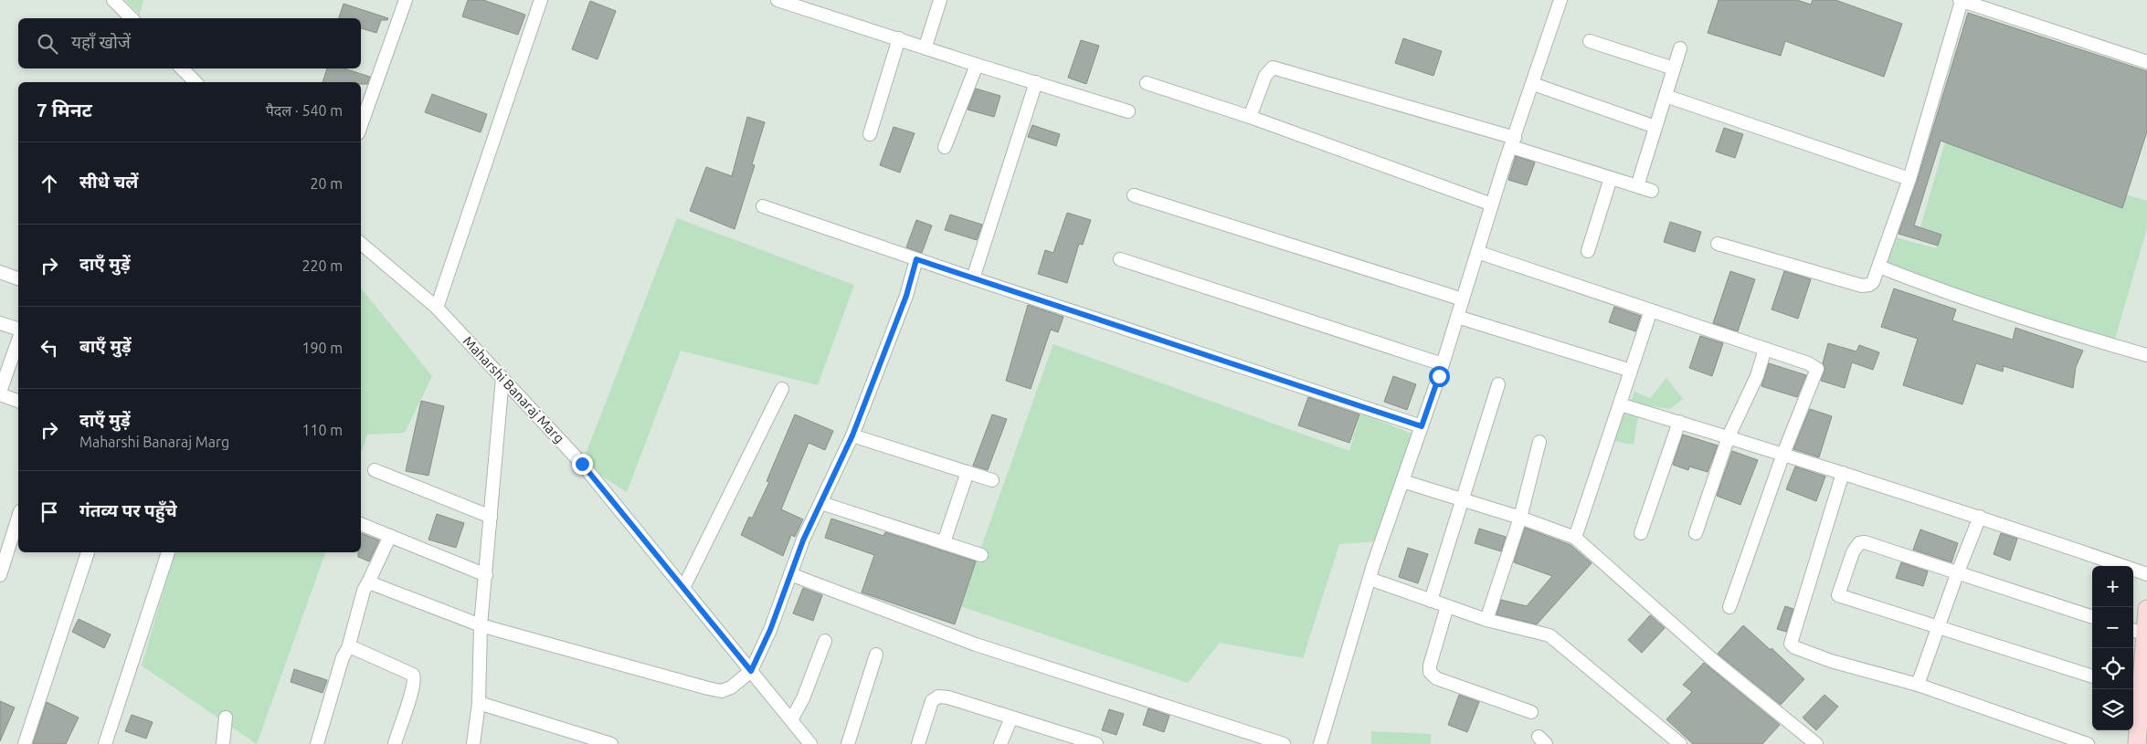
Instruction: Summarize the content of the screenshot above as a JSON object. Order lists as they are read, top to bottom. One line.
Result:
{"streets":{"street":["Maharshi Banaraj Marg"]},"page":{"search":"यहाँ खोजें","heading":["7 मिनट","पैदल · 540 m"],"list":[["सीधे चलें","20 m"],["दाएँ मुड़ें","220 m"],["बाएँ मुड़ें","190 m"],["दाएँ मुड़ें","Maharshi Banaraj Marg","110 m"],"गंतव्य पर पहुँचे"],"map_buttons":["+","−"]}}
